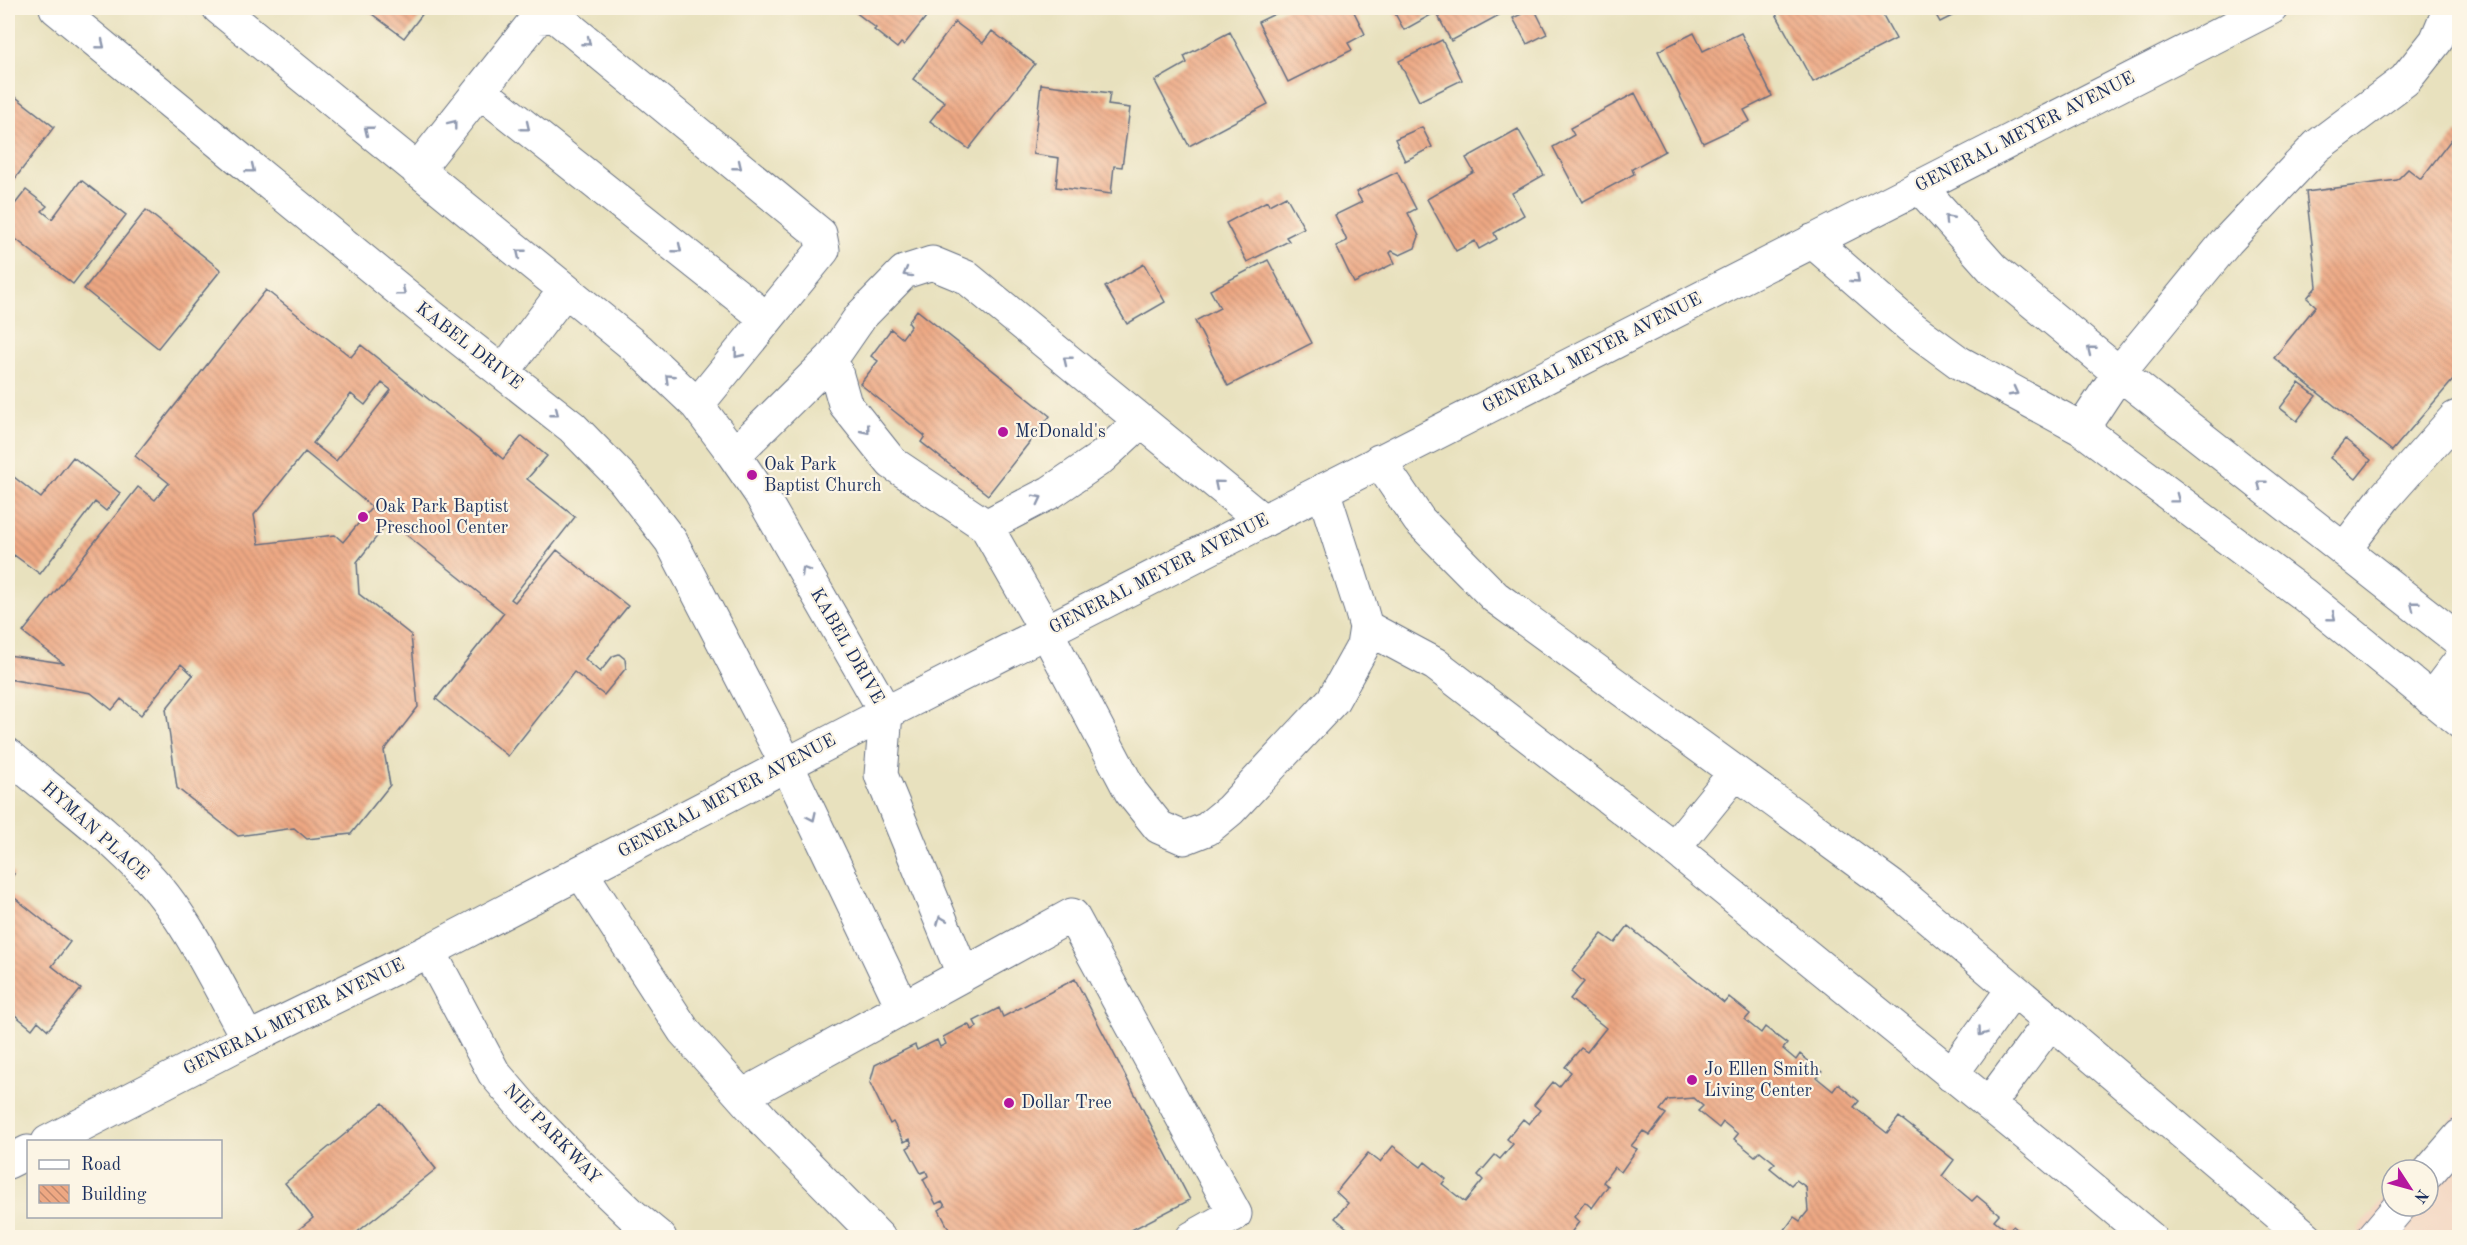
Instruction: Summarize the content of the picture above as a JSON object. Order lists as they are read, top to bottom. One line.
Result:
{"streets":{"street":["GENERAL MEYER AVENUE","KABEL DRIVE","HYMAN PLACE","NIE PARKWAY"]},"crossings":[["GENERAL MEYER AVENUE","KABEL DRIVE"],["GENERAL MEYER AVENUE","HYMAN PLACE"],["GENERAL MEYER AVENUE","NIE PARKWAY"]],"places":["McDonald's","Oak Park Baptist Church","Oak Park Baptist Preschool Center","Jo Ellen Smith Living Center","Dollar Tree"],"legend":["Road","Building"],"north":"bottom right"}
